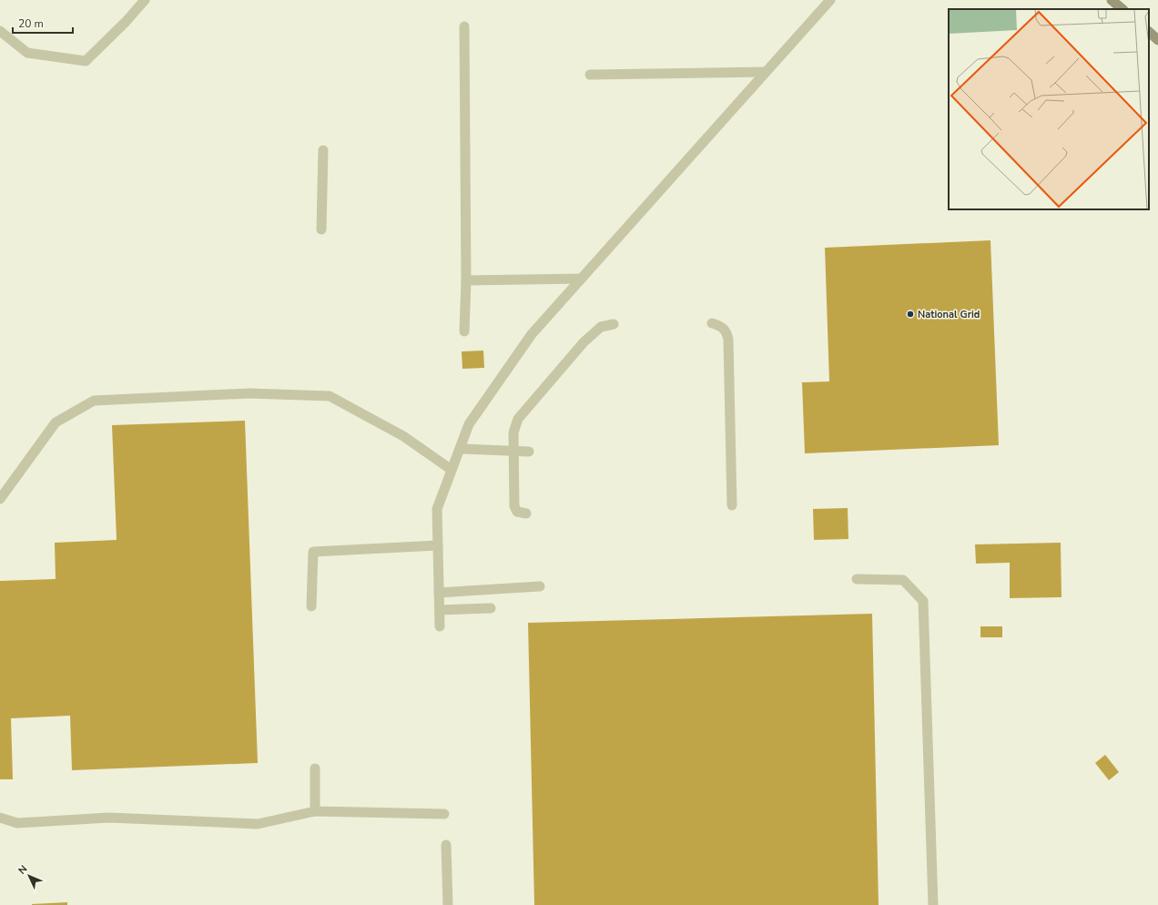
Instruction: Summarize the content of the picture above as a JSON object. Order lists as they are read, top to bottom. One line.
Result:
{"places":["National Grid"],"scale_bar":"20 m","north":"top left"}
